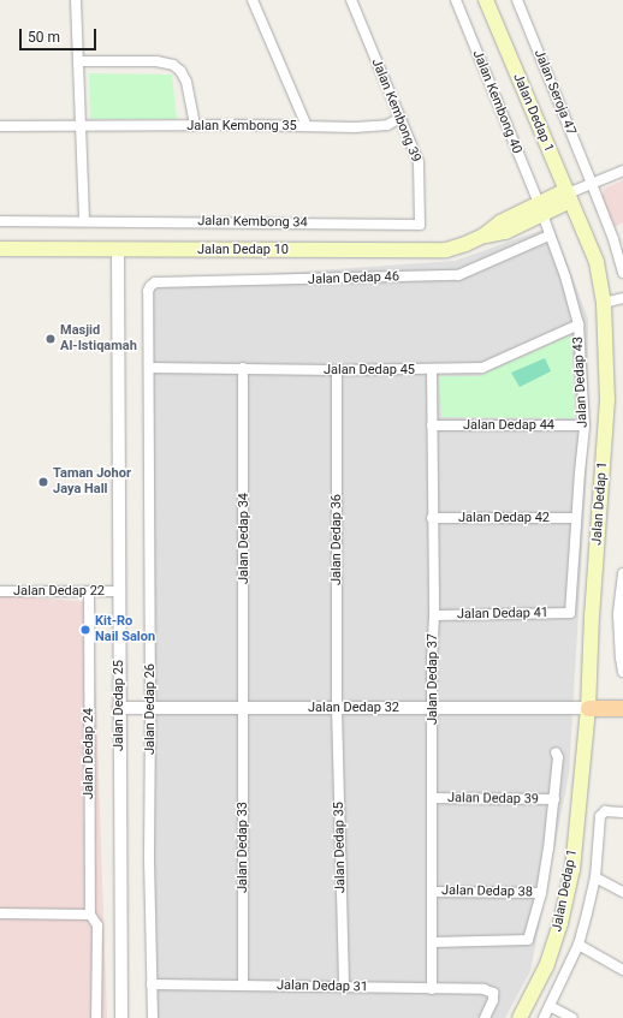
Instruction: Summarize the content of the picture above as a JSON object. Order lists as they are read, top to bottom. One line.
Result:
{"streets":{"main road":["Jalan Dedap 1","Jalan Dedap 10"],"street":["Jalan Seroja 47","Jalan Kembong 40","Jalan Kembong 39","Jalan Kembong 35","Jalan Kembong 34","Jalan Dedap 46","Jalan Dedap 45","Jalan Dedap 43","Jalan Dedap 44","Jalan Dedap 42","Jalan Dedap 34","Jalan Dedap 36","Jalan Dedap 22","Jalan Dedap 41","Jalan Dedap 37","Jalan Dedap 25","Jalan Dedap 32","Jalan Dedap 26","Jalan Dedap 24","Jalan Dedap 39","Jalan Dedap 33","Jalan Dedap 35","Jalan Dedap 38","Jalan Dedap 31"]},"crossings":[["Jalan Kembong 40","Jalan Dedap 10"],["Jalan Kembong 40","Jalan Dedap 43"],["Jalan Kembong 39","Jalan Kembong 35"],["Jalan Kembong 39","Jalan Kembong 34"],["Jalan Dedap 1","Jalan Dedap 10"],["Jalan Dedap 1","Jalan Dedap 32"],["Jalan Dedap 10","Jalan Dedap 43"],["Jalan Dedap 10","Jalan Dedap 25"],["Jalan Dedap 46","Jalan Dedap 43"],["Jalan Dedap 46","Jalan Dedap 26"],["Jalan Dedap 45","Jalan Dedap 43"],["Jalan Dedap 45","Jalan Dedap 34"],["Jalan Dedap 45","Jalan Dedap 36"],["Jalan Dedap 45","Jalan Dedap 37"],["Jalan Dedap 45","Jalan Dedap 26"],["Jalan Dedap 43","Jalan Dedap 44"],["Jalan Dedap 43","Jalan Dedap 42"],["Jalan Dedap 43","Jalan Dedap 41"],["Jalan Dedap 44","Jalan Dedap 37"],["Jalan Dedap 42","Jalan Dedap 37"],["Jalan Dedap 34","Jalan Dedap 32"],["Jalan Dedap 34","Jalan Dedap 33"],["Jalan Dedap 36","Jalan Dedap 32"],["Jalan Dedap 36","Jalan Dedap 35"],["Jalan Dedap 22","Jalan Dedap 25"],["Jalan Dedap 22","Jalan Dedap 24"],["Jalan Dedap 41","Jalan Dedap 37"],["Jalan Dedap 37","Jalan Dedap 32"],["Jalan Dedap 37","Jalan Dedap 39"],["Jalan Dedap 37","Jalan Dedap 38"],["Jalan Dedap 37","Jalan Dedap 31"],["Jalan Dedap 25","Jalan Dedap 32"],["Jalan Dedap 32","Jalan Dedap 26"],["Jalan Dedap 32","Jalan Dedap 33"],["Jalan Dedap 32","Jalan Dedap 35"],["Jalan Dedap 26","Jalan Dedap 31"],["Jalan Dedap 33","Jalan Dedap 31"],["Jalan Dedap 35","Jalan Dedap 31"]],"places":["Masjid Al-Istiqamah","Taman Johor Jaya Hall","Kit-Ro Nail Salon"],"scale_bar":"50 m"}
